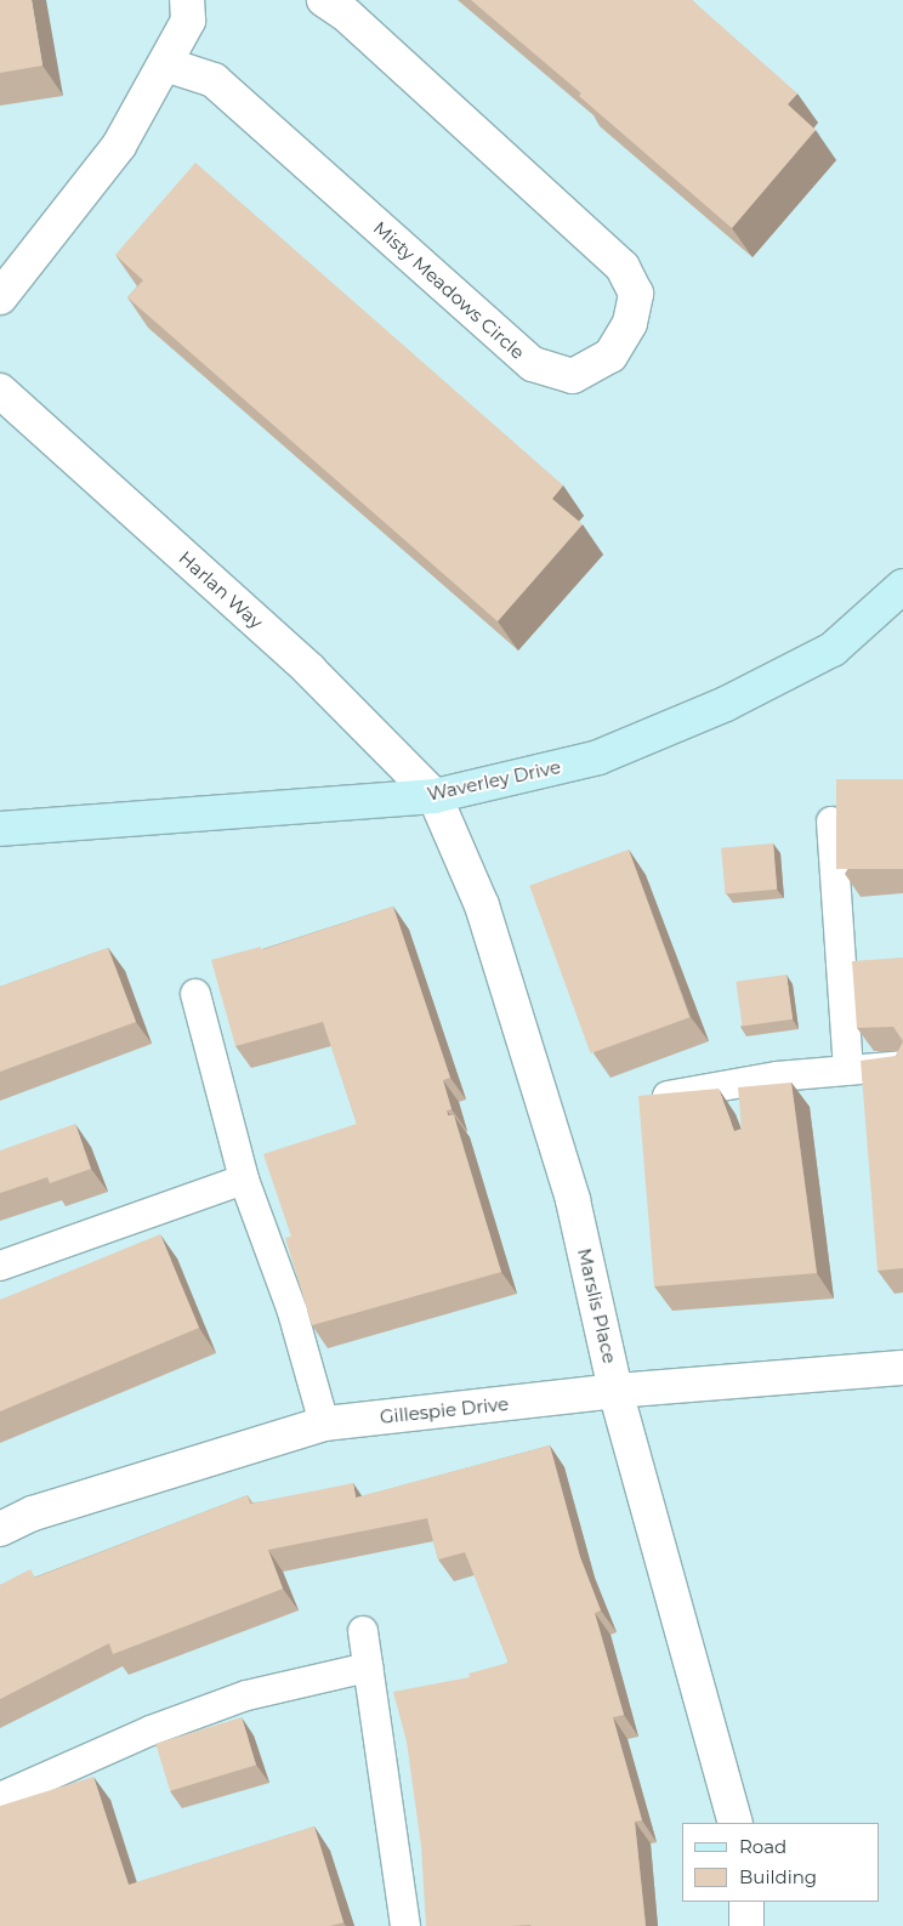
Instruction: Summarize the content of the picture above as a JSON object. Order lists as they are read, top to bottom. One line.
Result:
{"streets":{"street":["Misty Meadows Circle","Harlan Way","Waverley Drive","Marslis Place","Gillespie Drive"]},"crossings":[["Harlan Way","Waverley Drive"],["Harlan Way","Marslis Place"],["Waverley Drive","Marslis Place"],["Marslis Place","Gillespie Drive"]],"legend":["Road","Building"]}
